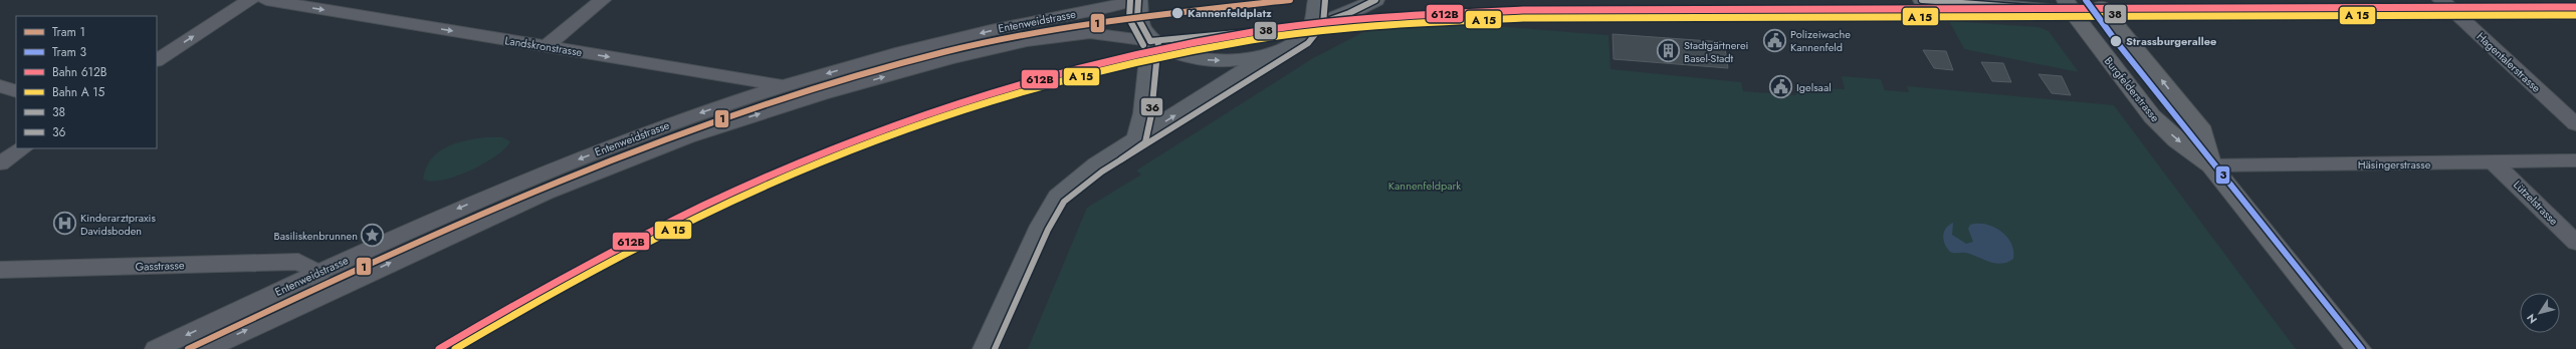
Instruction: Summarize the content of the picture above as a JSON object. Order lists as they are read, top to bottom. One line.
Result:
{"streets":{"main road":["Burgfelderstrasse"],"street":["Entenweidstrasse","Landskronstrasse","Hagentalerstrasse","Häsingerstrasse","Lützelstrasse","Gasstrasse"]},"crossings":[["Entenweidstrasse","Landskronstrasse"],["Entenweidstrasse","Gasstrasse"],["Burgfelderstrasse","Häsingerstrasse"],["Häsingerstrasse","Lützelstrasse"]],"one_way":["Landskronstrasse"],"parks":["Kannenfeldpark"],"places":{"other":["Kannenfeldplatz","Strassburgerallee"],"public building":["Polizeiwache Kannenfeld","Igelsaal"],"building":["Stadtgärtnerei Basel-Stadt"],"hospital":["Kinderarztpraxis Davidsboden"],"place":["Basiliskenbrunnen"]},"lines":["tram line 1","tram line 3","transit line 38","transit line 36","rail line 612B"],"legend":["Tram 1","Tram 3","Bahn 612B","Bahn A 15","38","36"],"north":"bottom left"}
